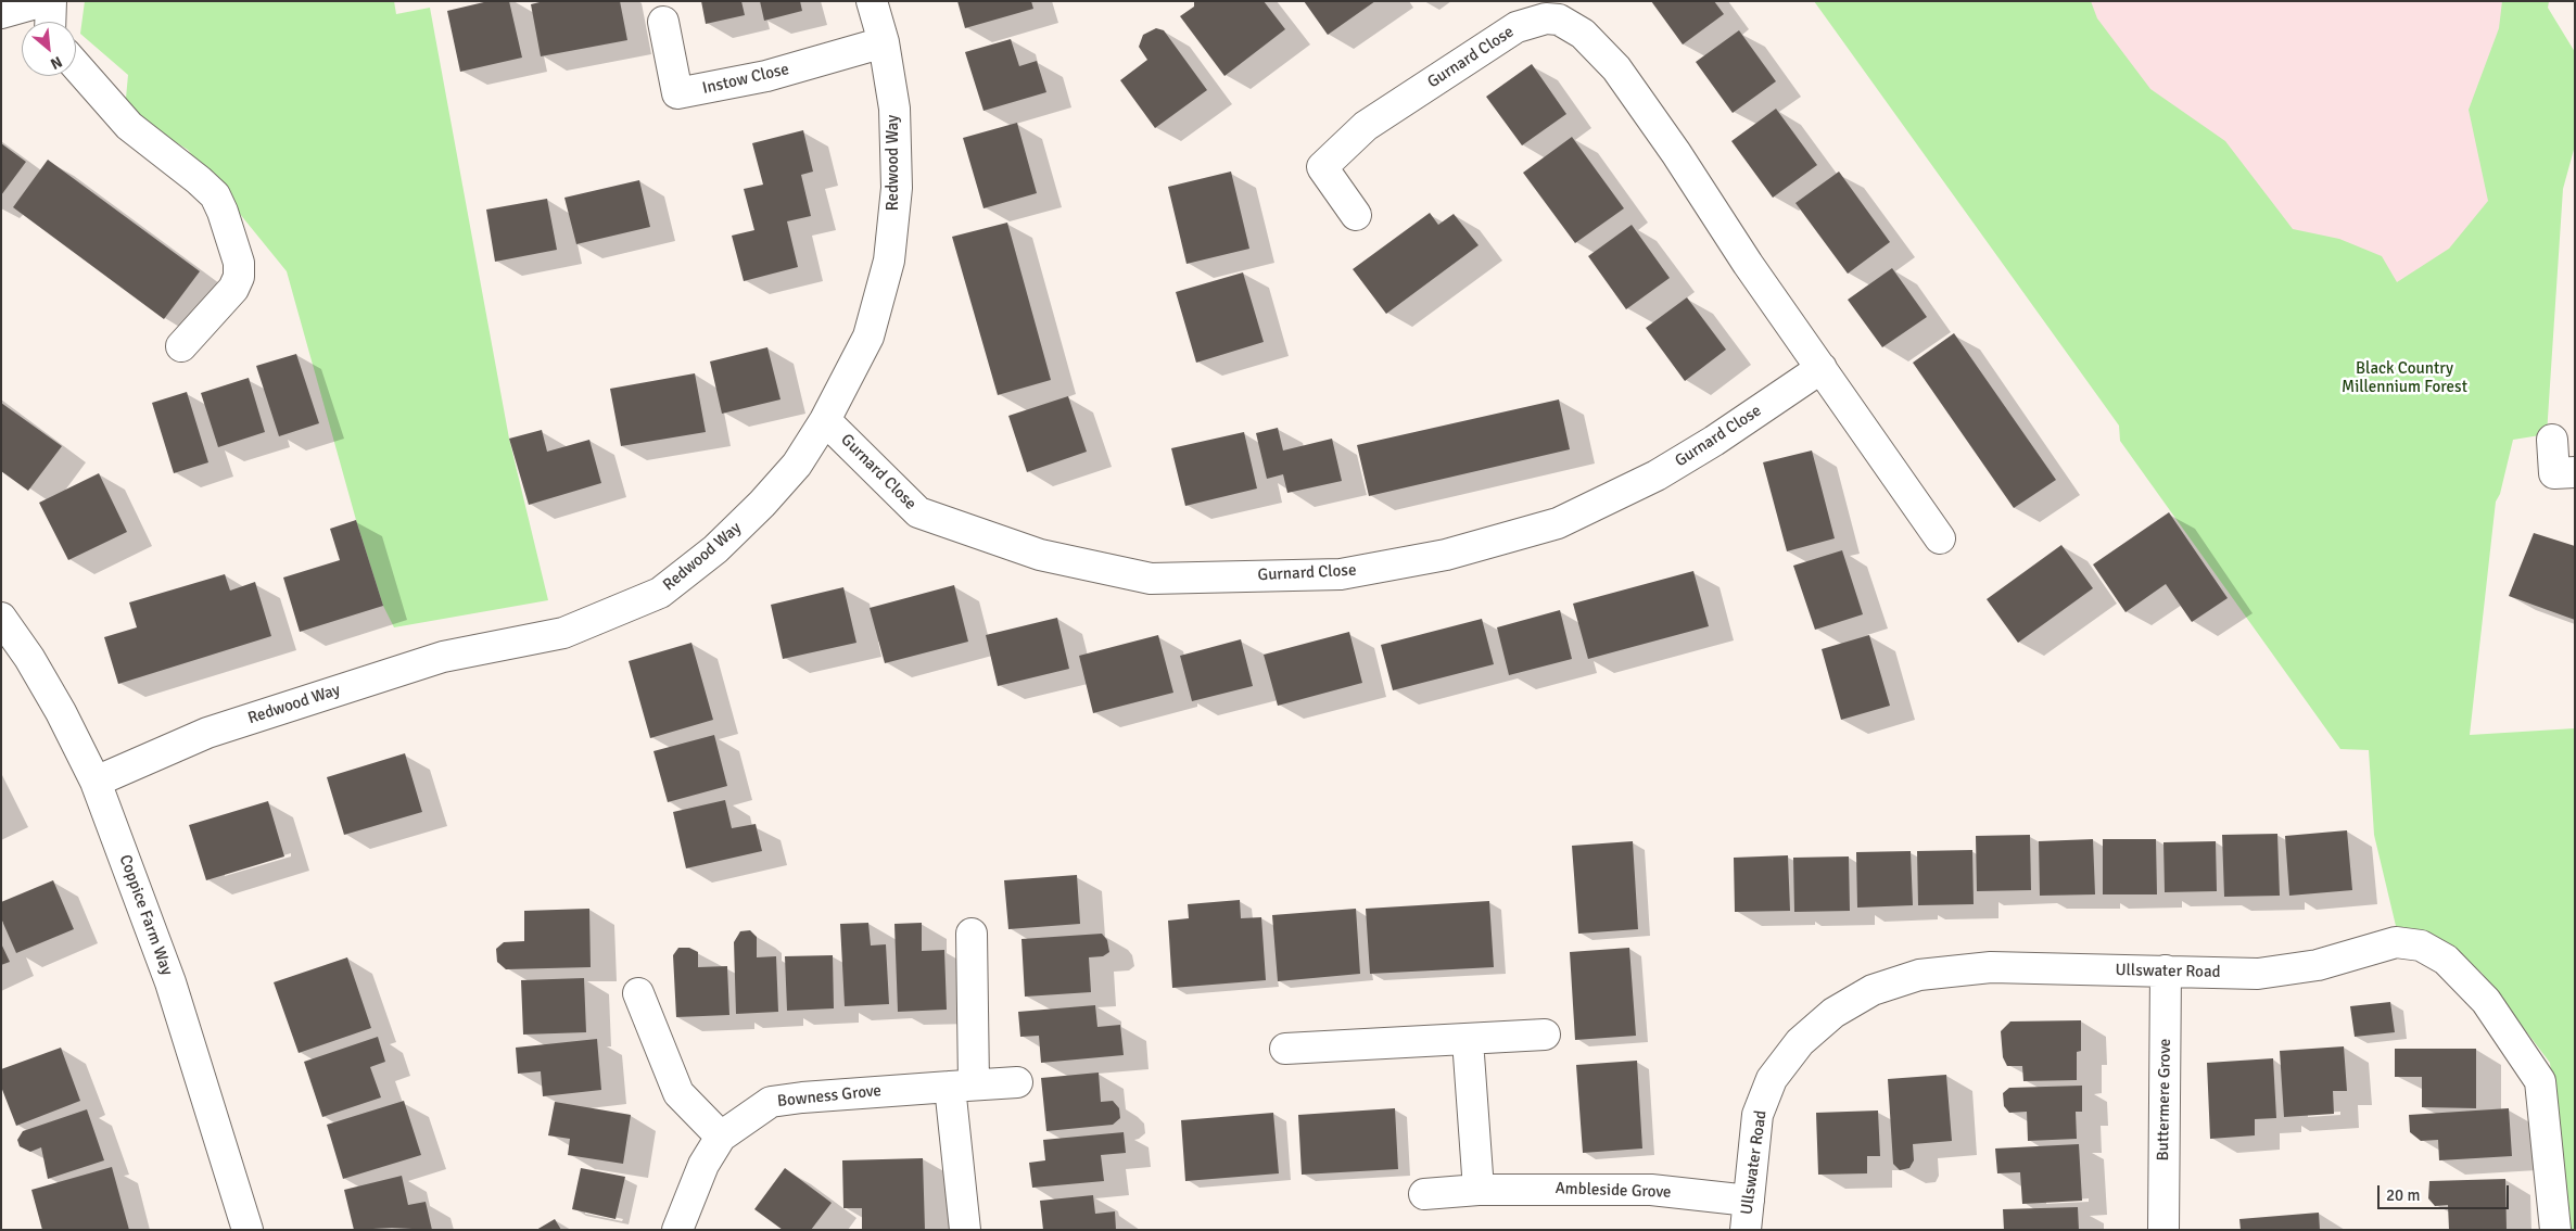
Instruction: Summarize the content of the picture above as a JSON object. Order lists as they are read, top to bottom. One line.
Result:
{"streets":{"street":["Gurnard Close","Instow Close","Redwood Way","Coppice Farm Way","Ullswater Road","Bowness Grove","Buttermere Grove","Ambleside Grove"]},"crossings":[["Gurnard Close","Redwood Way"],["Instow Close","Redwood Way"],["Redwood Way","Coppice Farm Way"],["Ullswater Road","Buttermere Grove"],["Ullswater Road","Ambleside Grove"]],"parks":["Black Country Millennium Forest"],"scale_bar":"20 m","north":"bottom right"}
